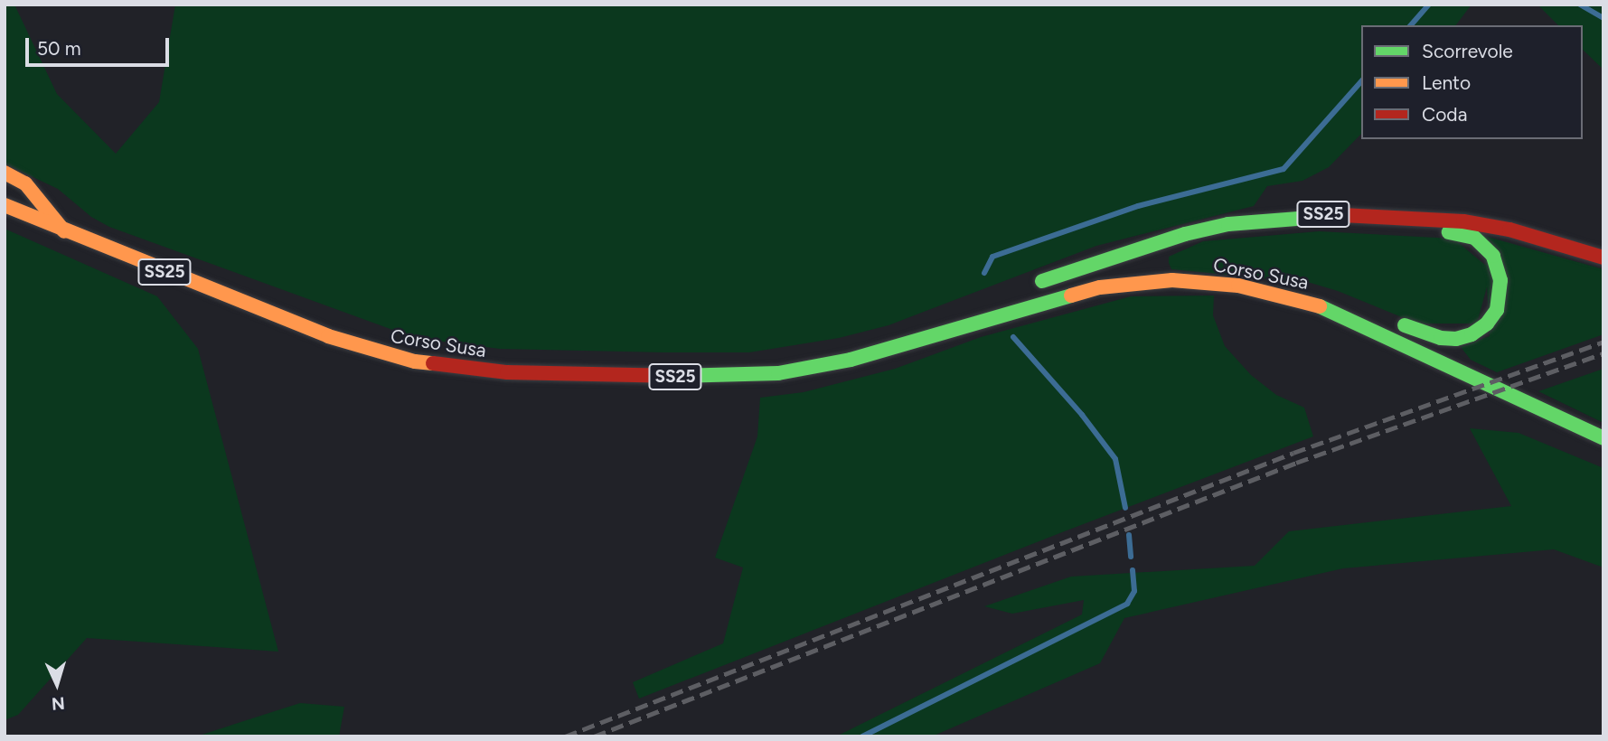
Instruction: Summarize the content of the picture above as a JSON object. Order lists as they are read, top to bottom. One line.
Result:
{"streets":{"main road":["SS25","Corso Susa"]},"legend":["Scorrevole","Lento","Coda"],"scale_bar":"50 m","north":"bottom"}
